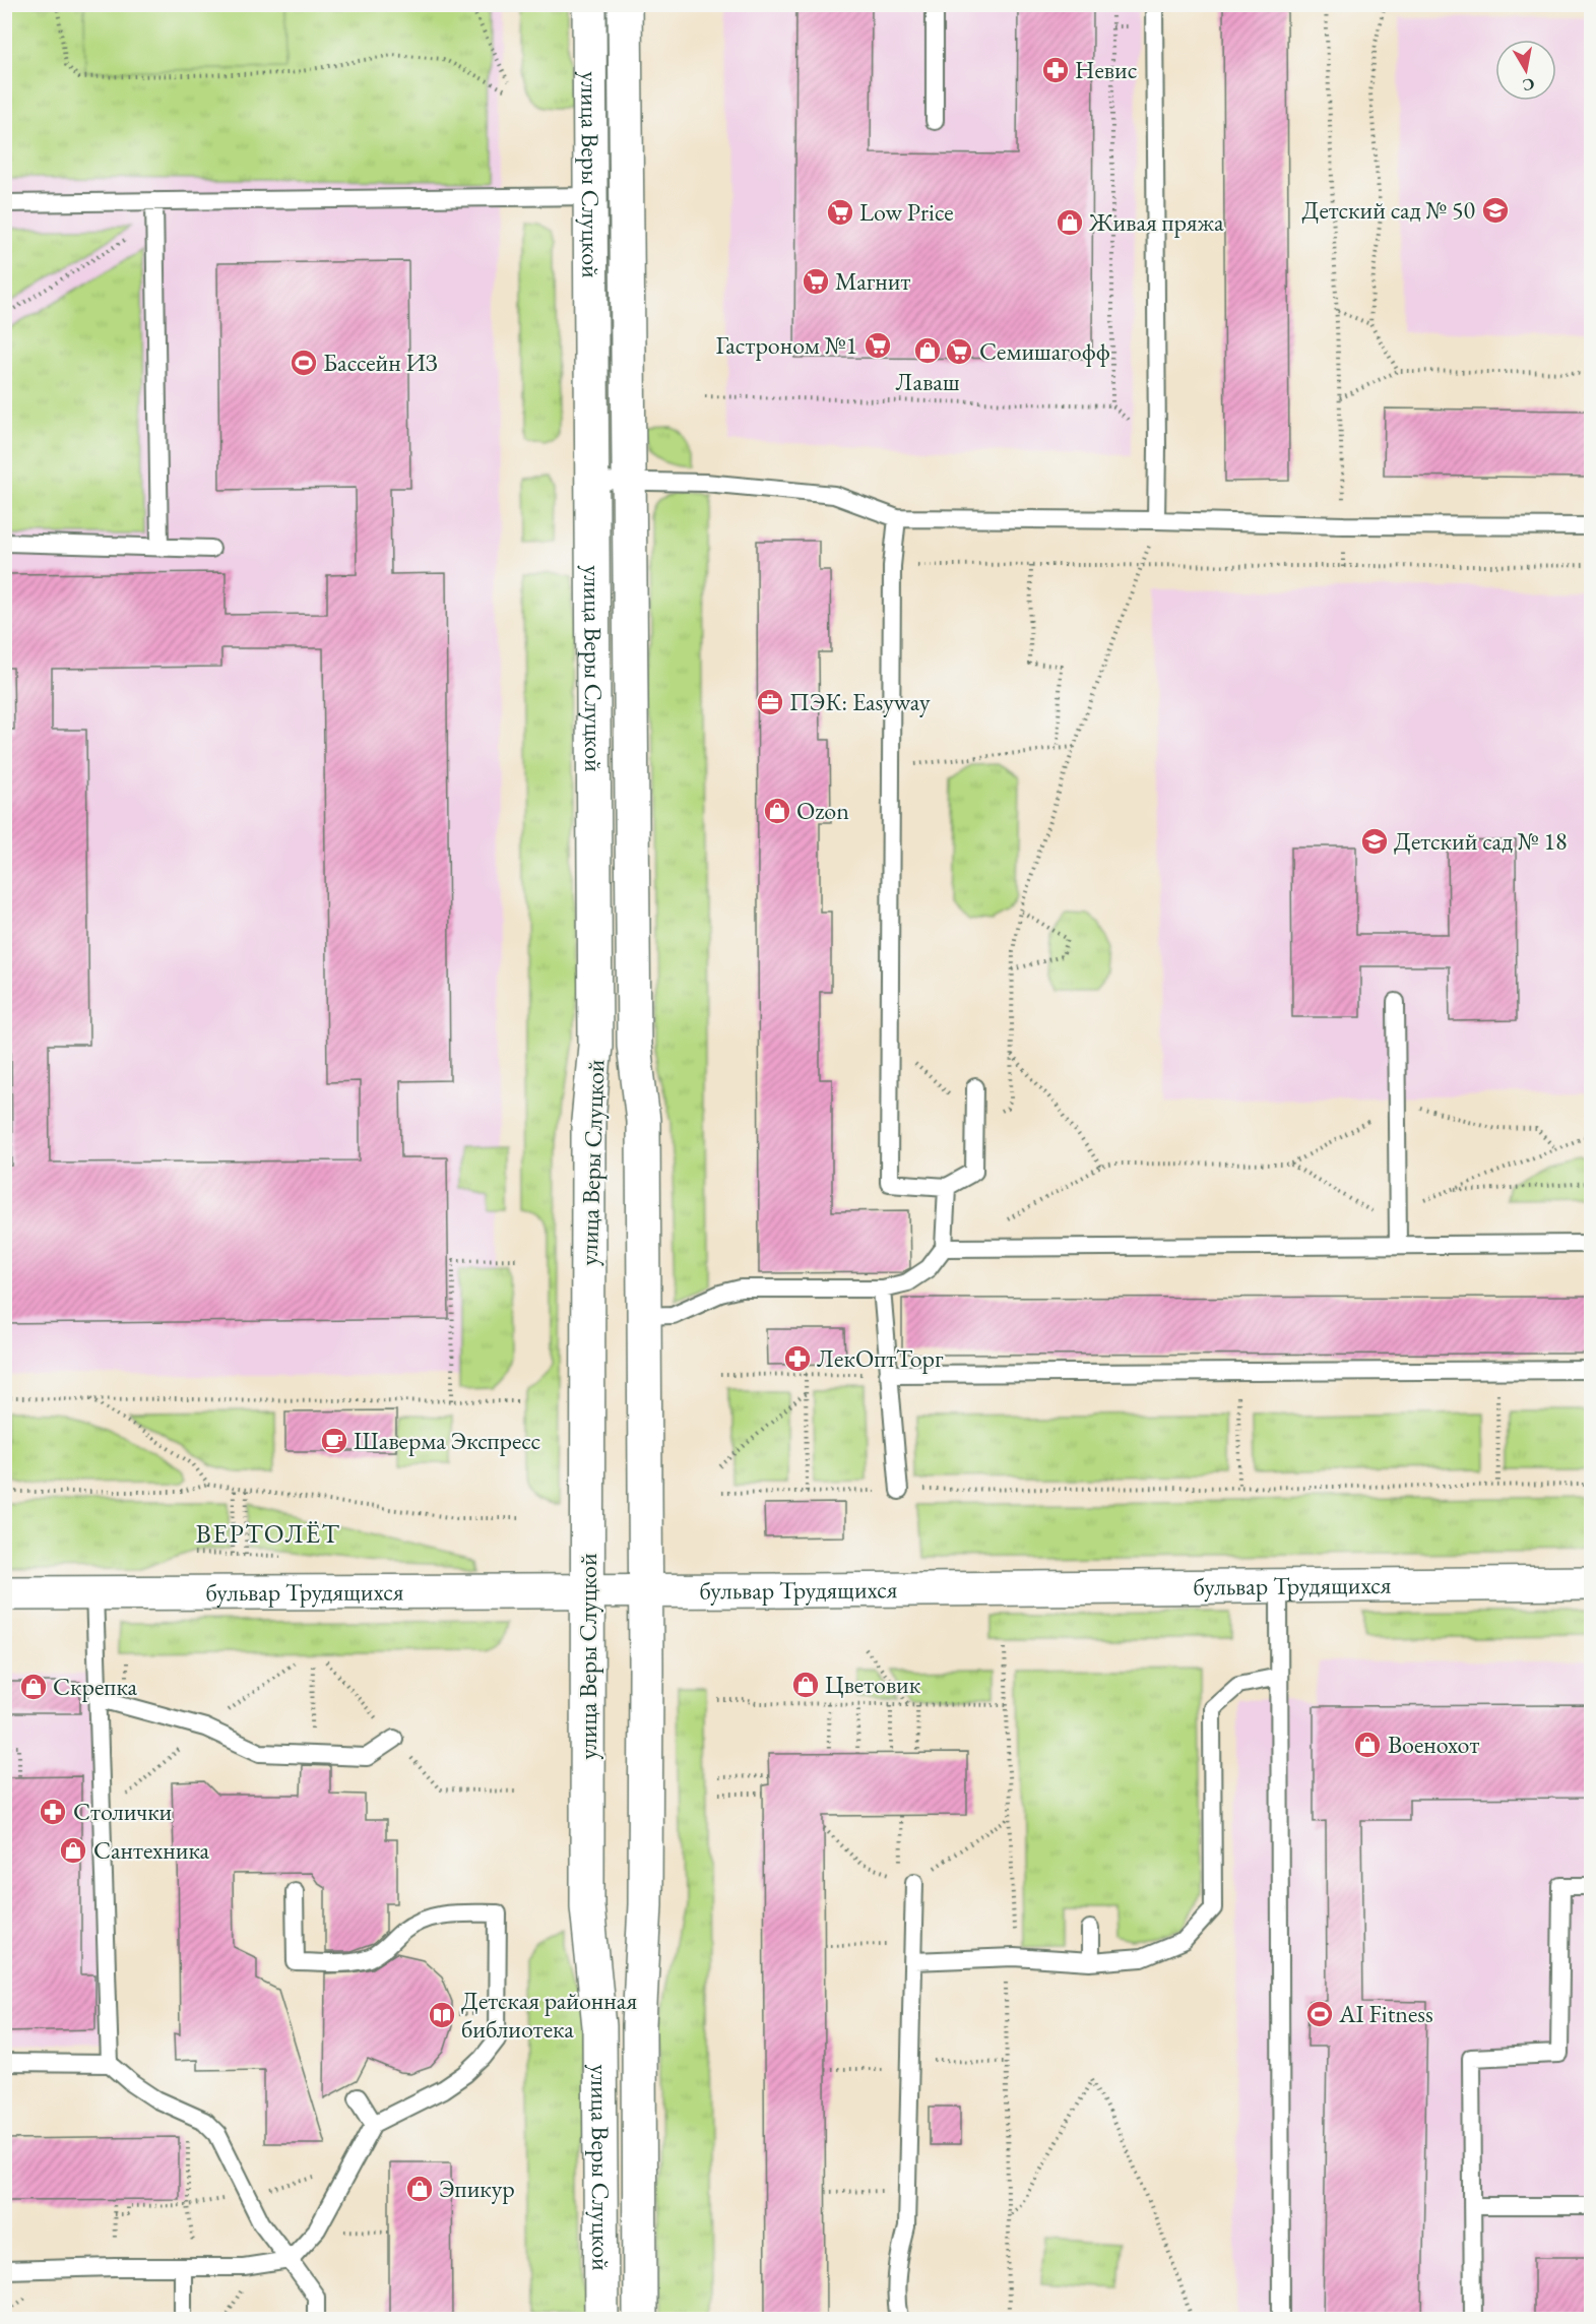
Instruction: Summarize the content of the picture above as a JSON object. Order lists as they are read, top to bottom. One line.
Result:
{"streets":{"street":["улица Веры Слуцкой","бульвар Трудящихся"]},"crossings":[["улица Веры Слуцкой","бульвар Трудящихся"]],"districts":["ВЕРТОЛЁТ"],"places":{"pharmacy":["Невис","ЛекОптТорг","Столички"],"school or university":["Детский сад № 50","Детский сад № 18"],"supermarket":["Low Price","Магнит","Гастроном №1","Семишагофф"],"shop":["Живая пряжа","Лаваш","Ozon","Цветовик","Скрепка","Военохот","Сантехника","Эпикур"],"sports":["Бассейн ИЗ","AI Fitness"],"office":["ПЭК: Easyway"],"cafe":["Шаверма Экспресс"],"library":["Детская районная библиотека"]},"north":"bottom"}
